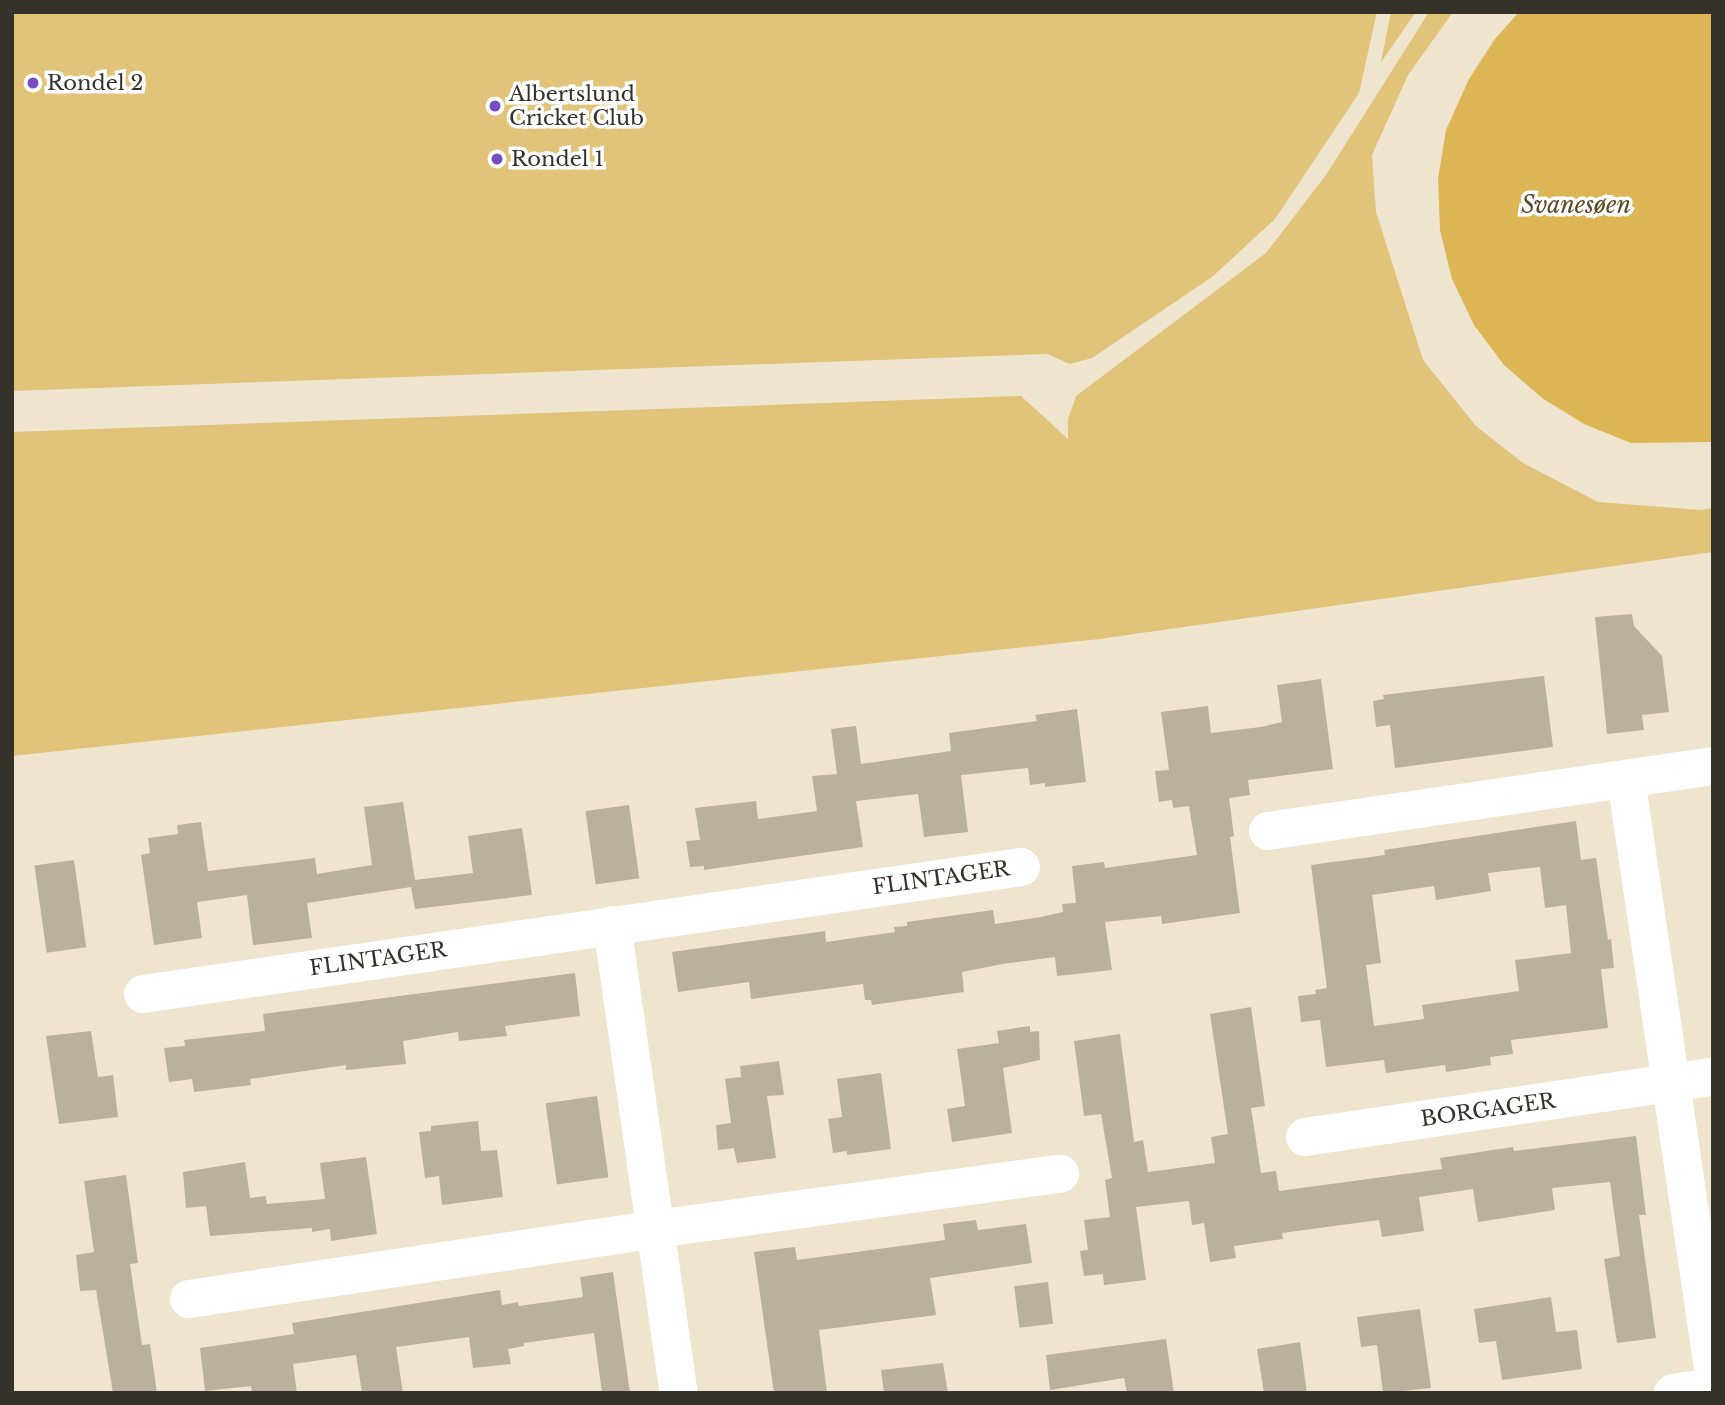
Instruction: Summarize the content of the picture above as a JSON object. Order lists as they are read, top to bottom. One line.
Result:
{"streets":{"street":["FLINTAGER","BORGAGER"]},"water":["Svanesøen"],"places":["Rondel 2","Albertslund Cricket Club","Rondel 1"]}
